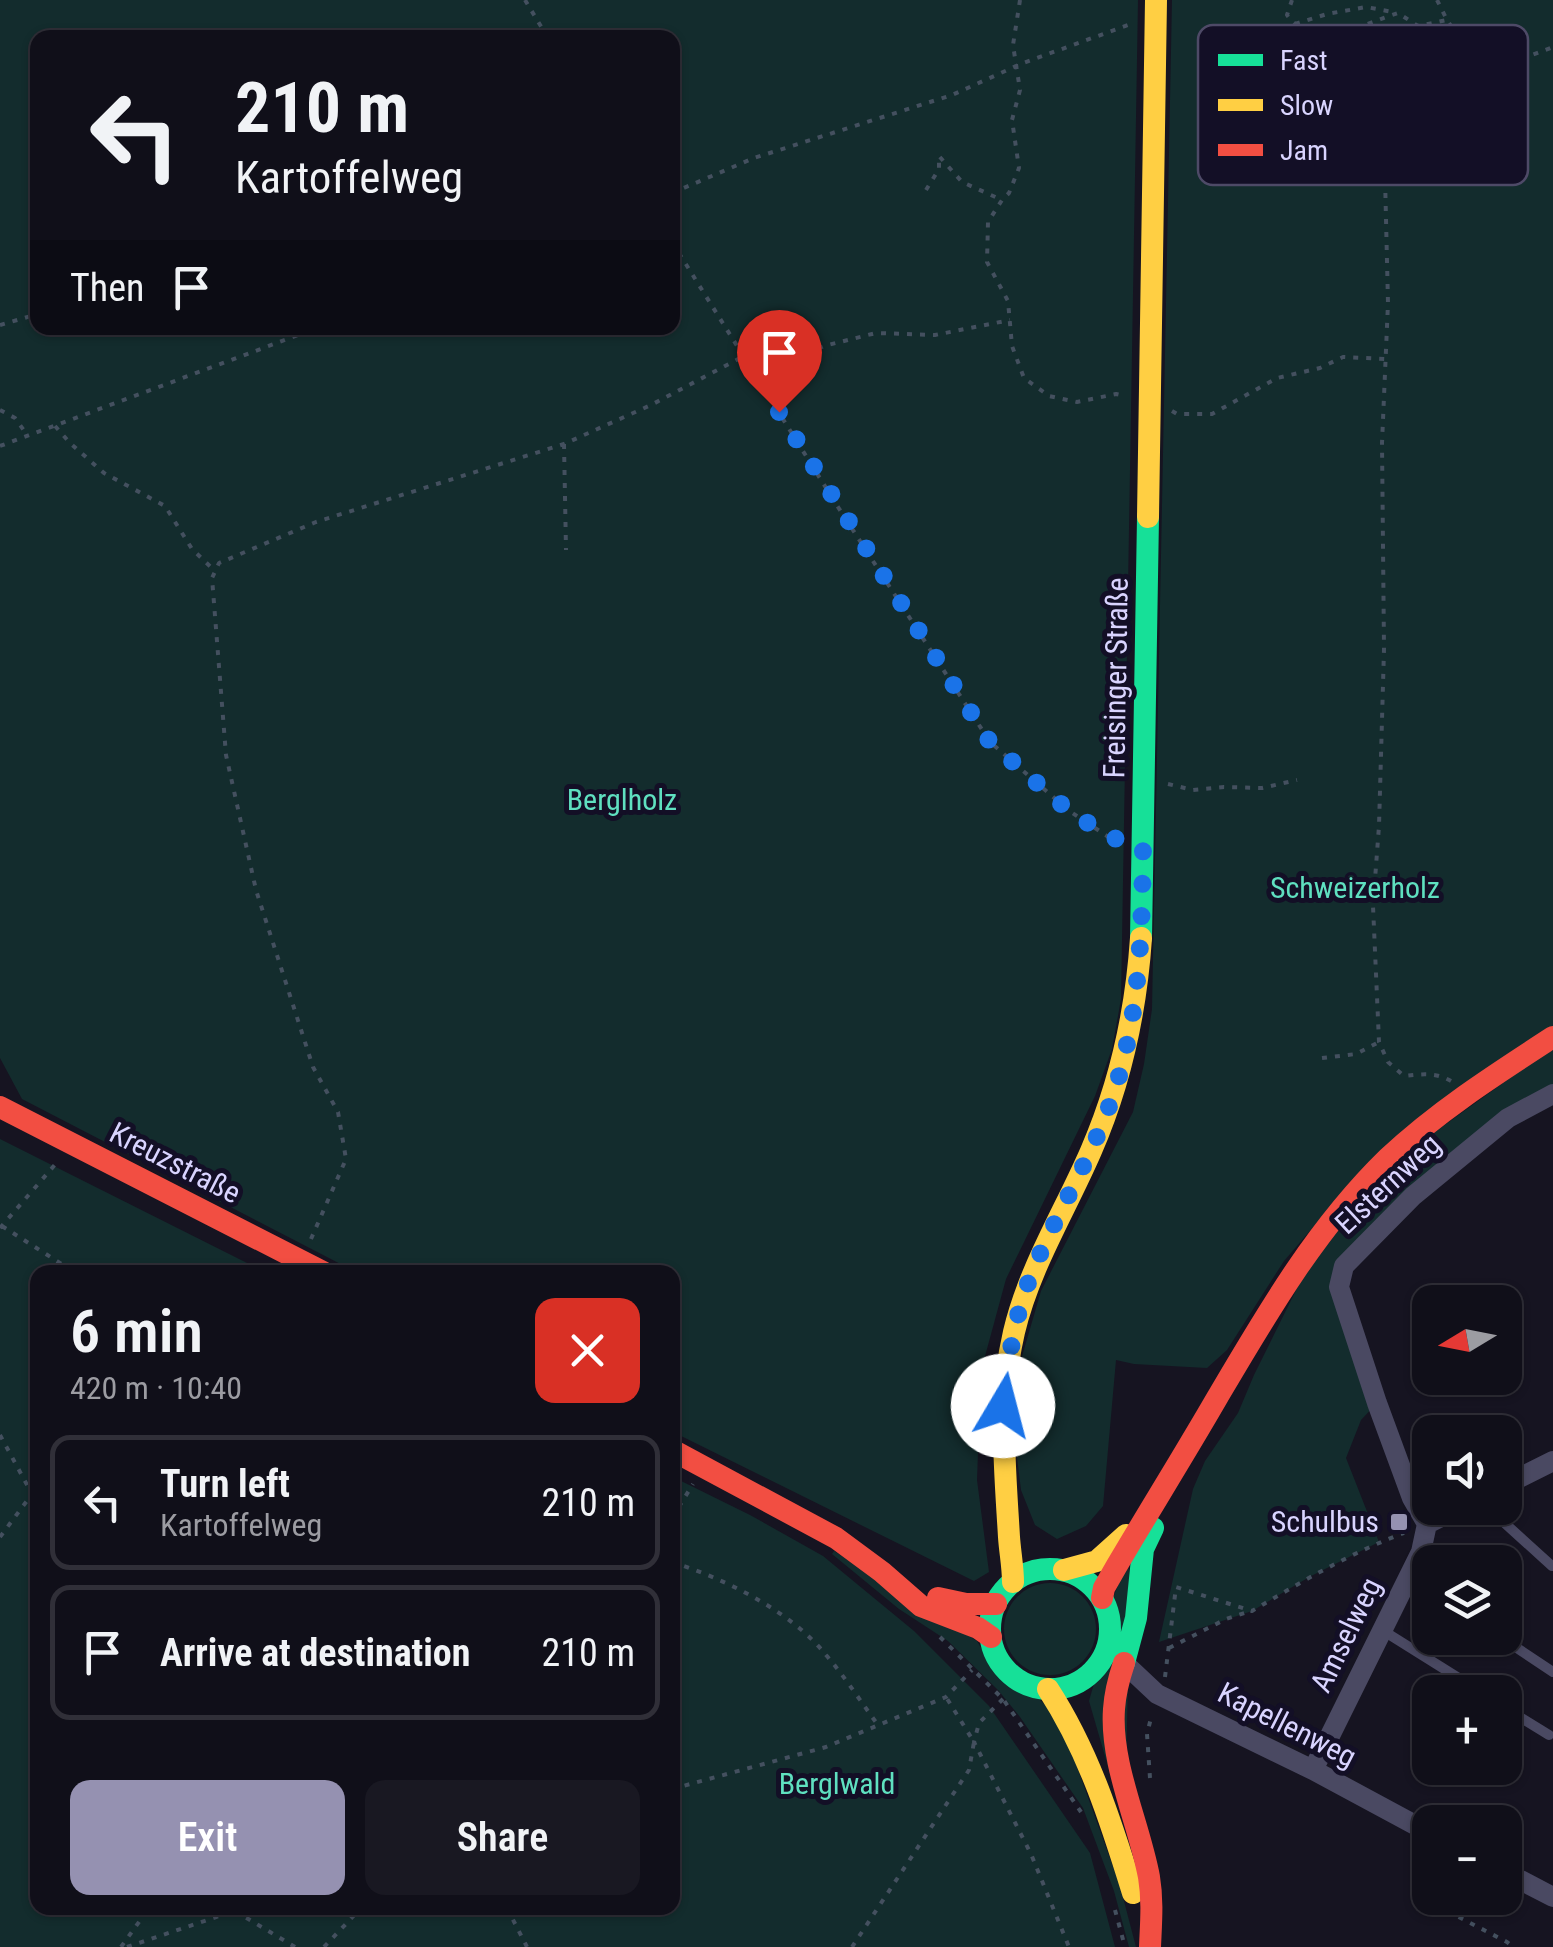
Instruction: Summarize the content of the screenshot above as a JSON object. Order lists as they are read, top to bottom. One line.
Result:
{"streets":{"main road":["Freisinger Straße","Kreuzstraße"],"street":["Elsternweg","Amselweg","Kapellenweg"]},"crossings":[["Amselweg","Kapellenweg"]],"parks":["Berglholz","Schweizerholz","Berglwald"],"places":{"transit":["Schulbus"]},"legend":["Fast","Slow","Jam"],"north":"left","page":{"turn":["210 m","Kartoffelweg"],"then":"Then","heading":["6 min","420 m · 10:40"],"map_buttons":["+","−"],"list":[{"name":"Turn left","note":"Kartoffelweg","value":"210 m"},{"name":"Arrive at destination","value":"210 m"}],"buttons":["Exit","Share"]}}
